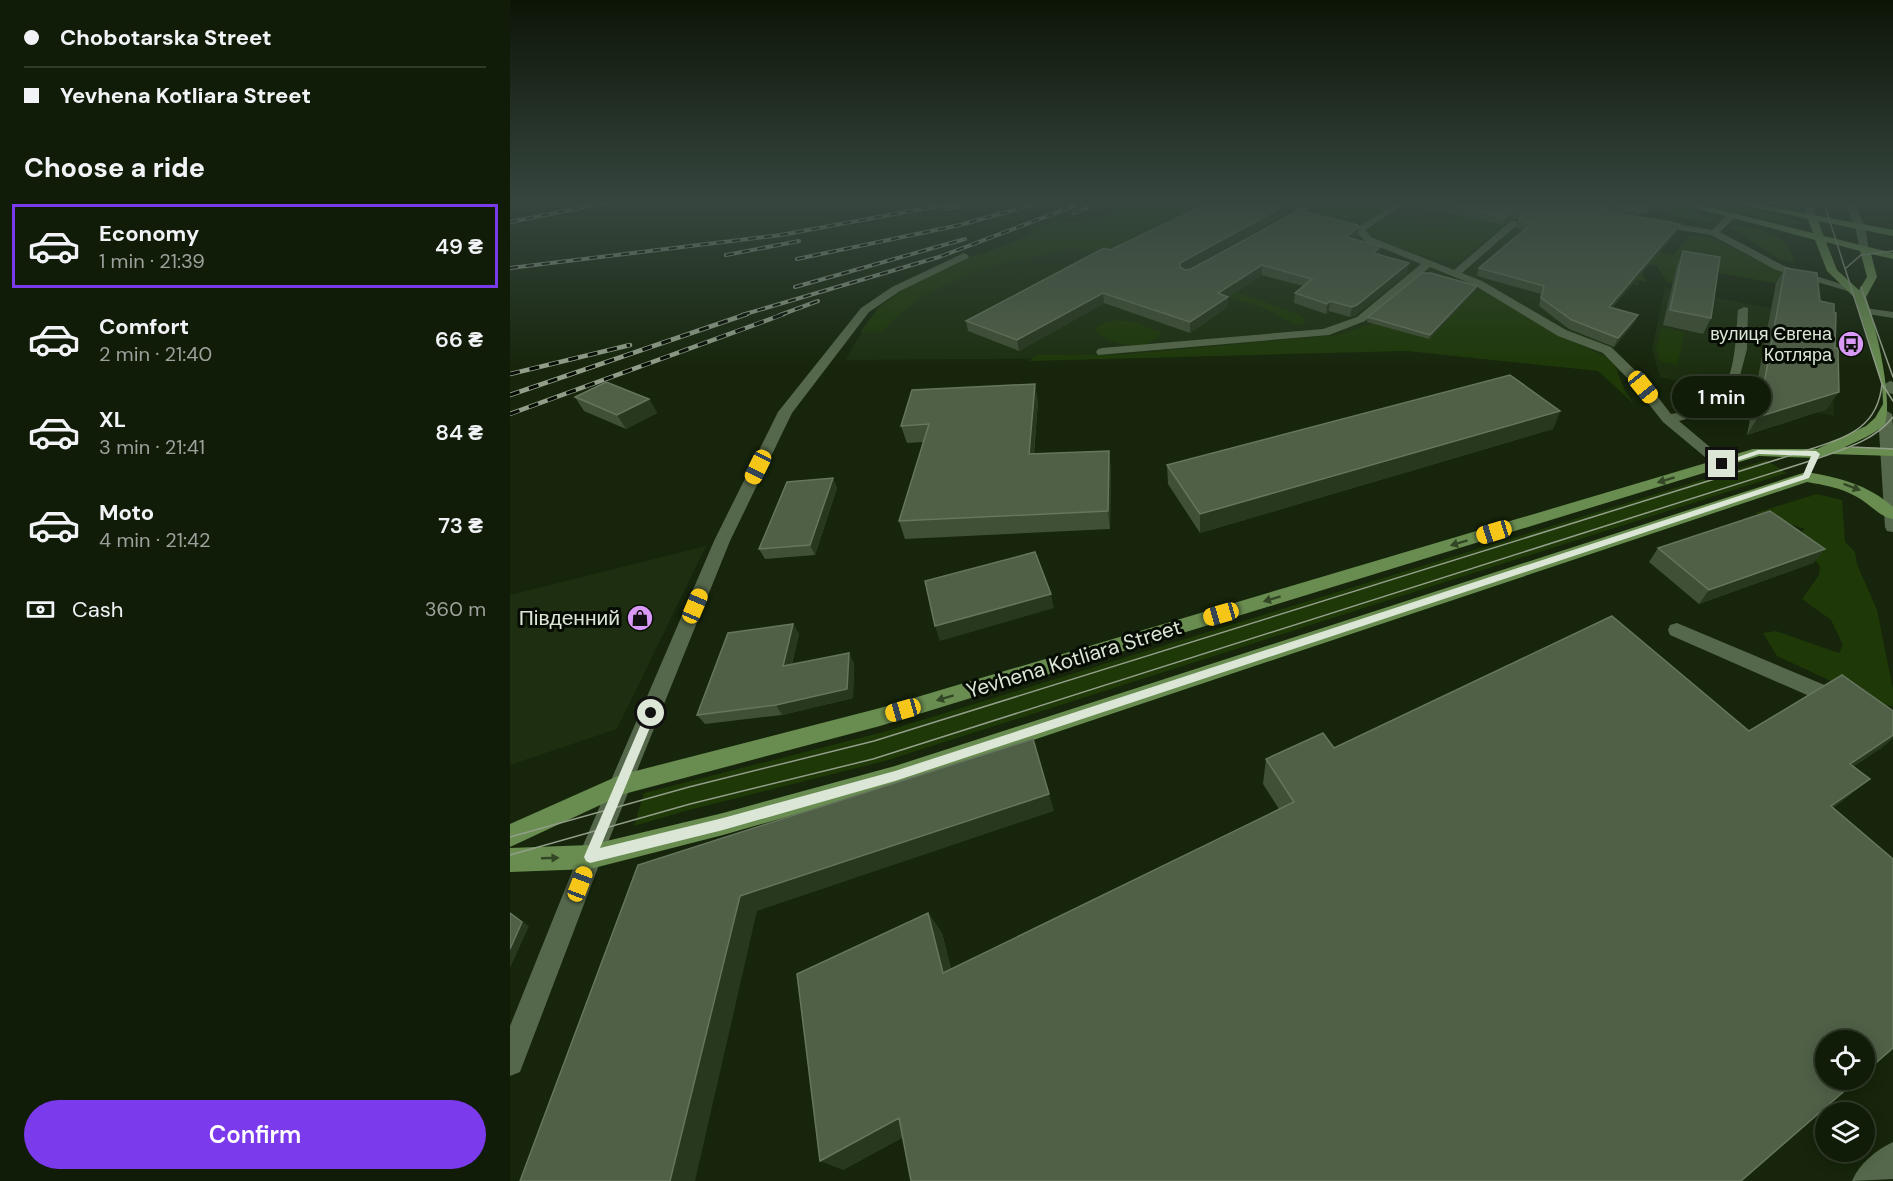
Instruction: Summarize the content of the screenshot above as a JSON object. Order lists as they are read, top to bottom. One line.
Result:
{"streets":{"main road":["Yevhena Kotliara Street"]},"places":{"bus stop":["вулиця Євгена Котляра"],"shop":["Південний"]},"page":{"banner":["Chobotarska Street","Yevhena Kotliara Street"],"heading":"Choose a ride","list":[{"name":"Economy","note":"1 min · 21:39","value":"49 ₴"},{"name":"Comfort","note":"2 min · 21:40","value":"66 ₴"},{"name":"XL","note":"3 min · 21:41","value":"84 ₴"},{"name":"Moto","note":"4 min · 21:42","value":"73 ₴"}],"bubble":"1 min","pay":["Cash","360 m"],"buttons":"Confirm"}}
